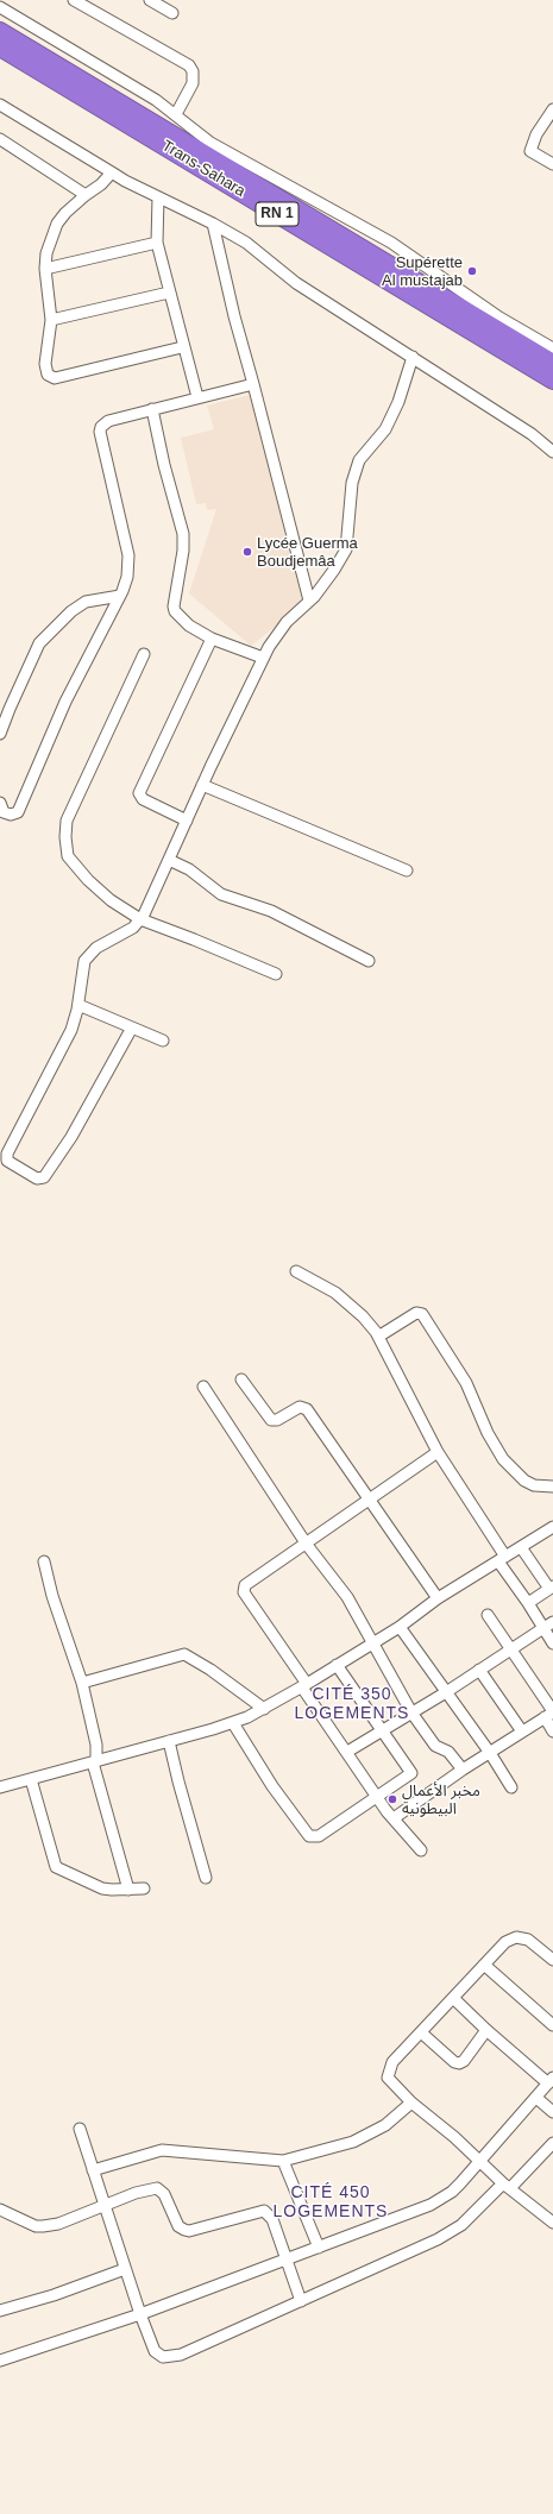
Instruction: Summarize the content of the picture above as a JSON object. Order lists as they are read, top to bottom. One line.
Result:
{"streets":{"highway":["Trans-Sahara","RN 1"]},"districts":["CITÉ 350 LOGEMENTS","CITÉ 450 LOGEMENTS"],"places":["Supérette Al mustajab","Lycée Guerma Boudjemâa","مخبر الأعمال البيطونية"]}
